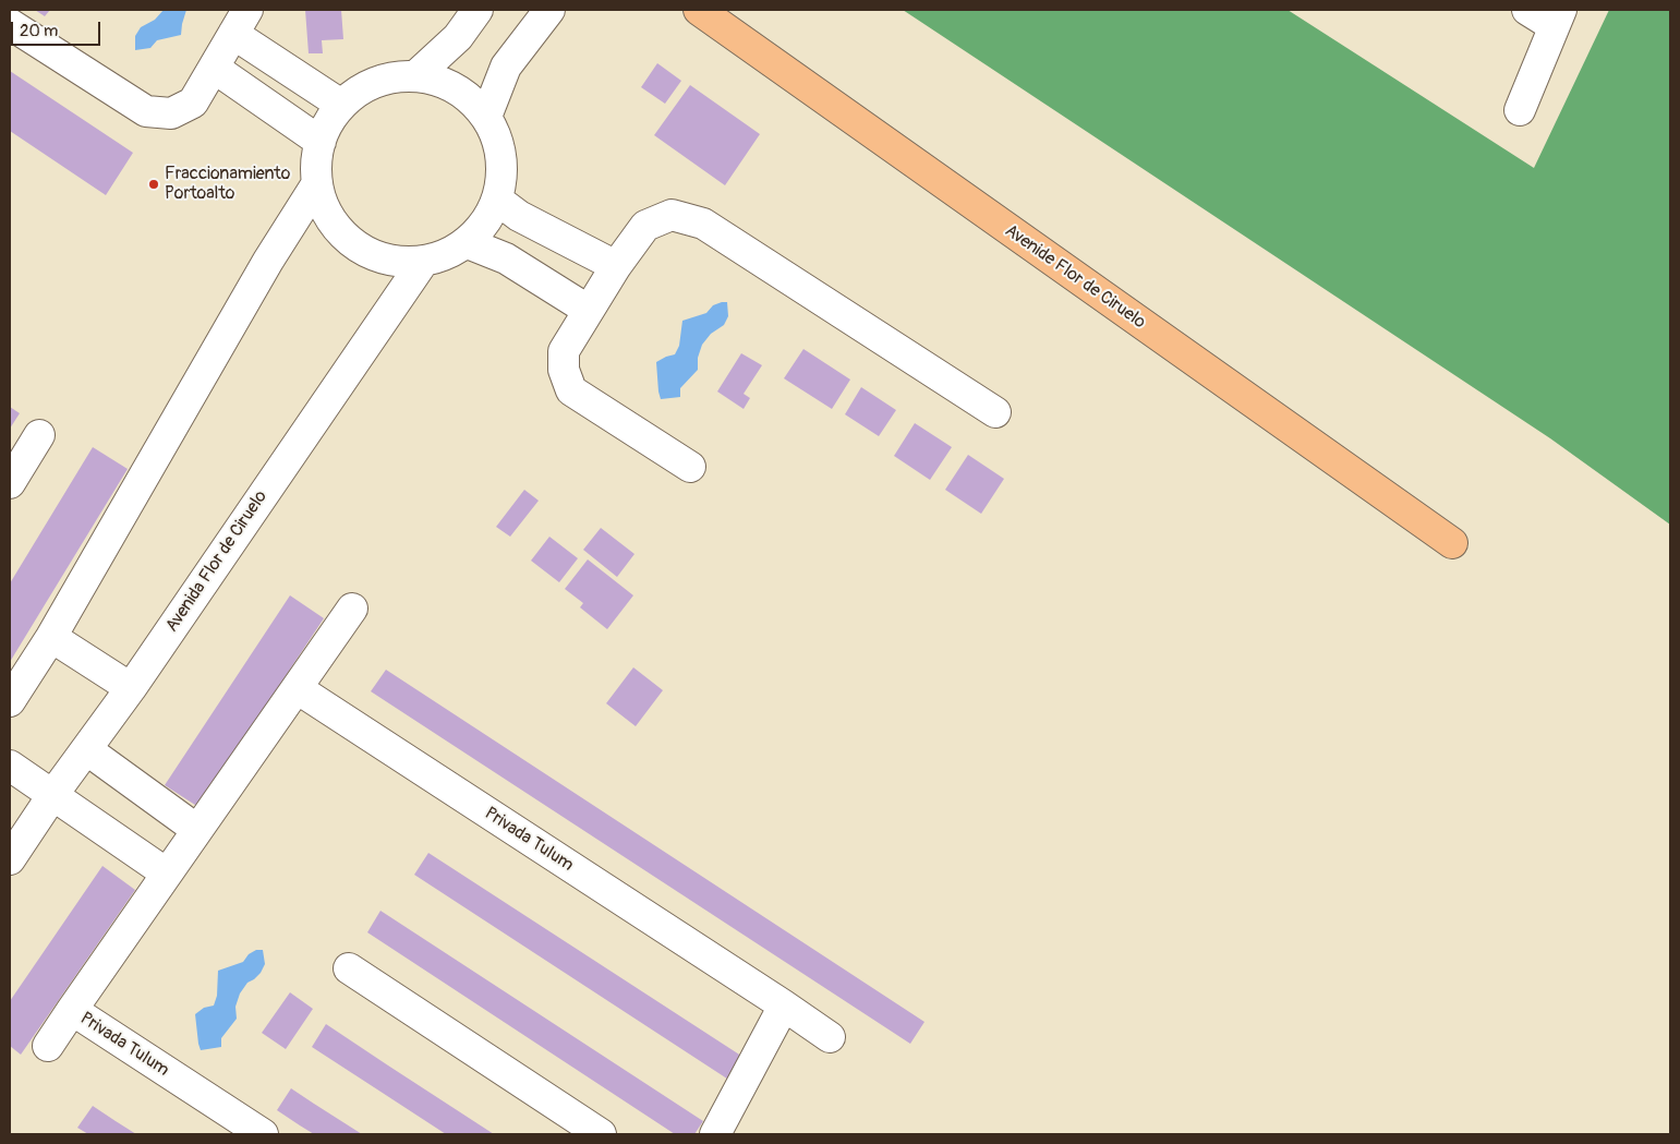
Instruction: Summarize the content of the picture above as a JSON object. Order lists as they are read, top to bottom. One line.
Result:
{"streets":{"main road":["Avenide Flor de Ciruelo"],"street":["Avenida Flor de Ciruelo","Privada Tulum"]},"places":["Fraccionamiento Portoalto"],"scale_bar":"20 m"}
